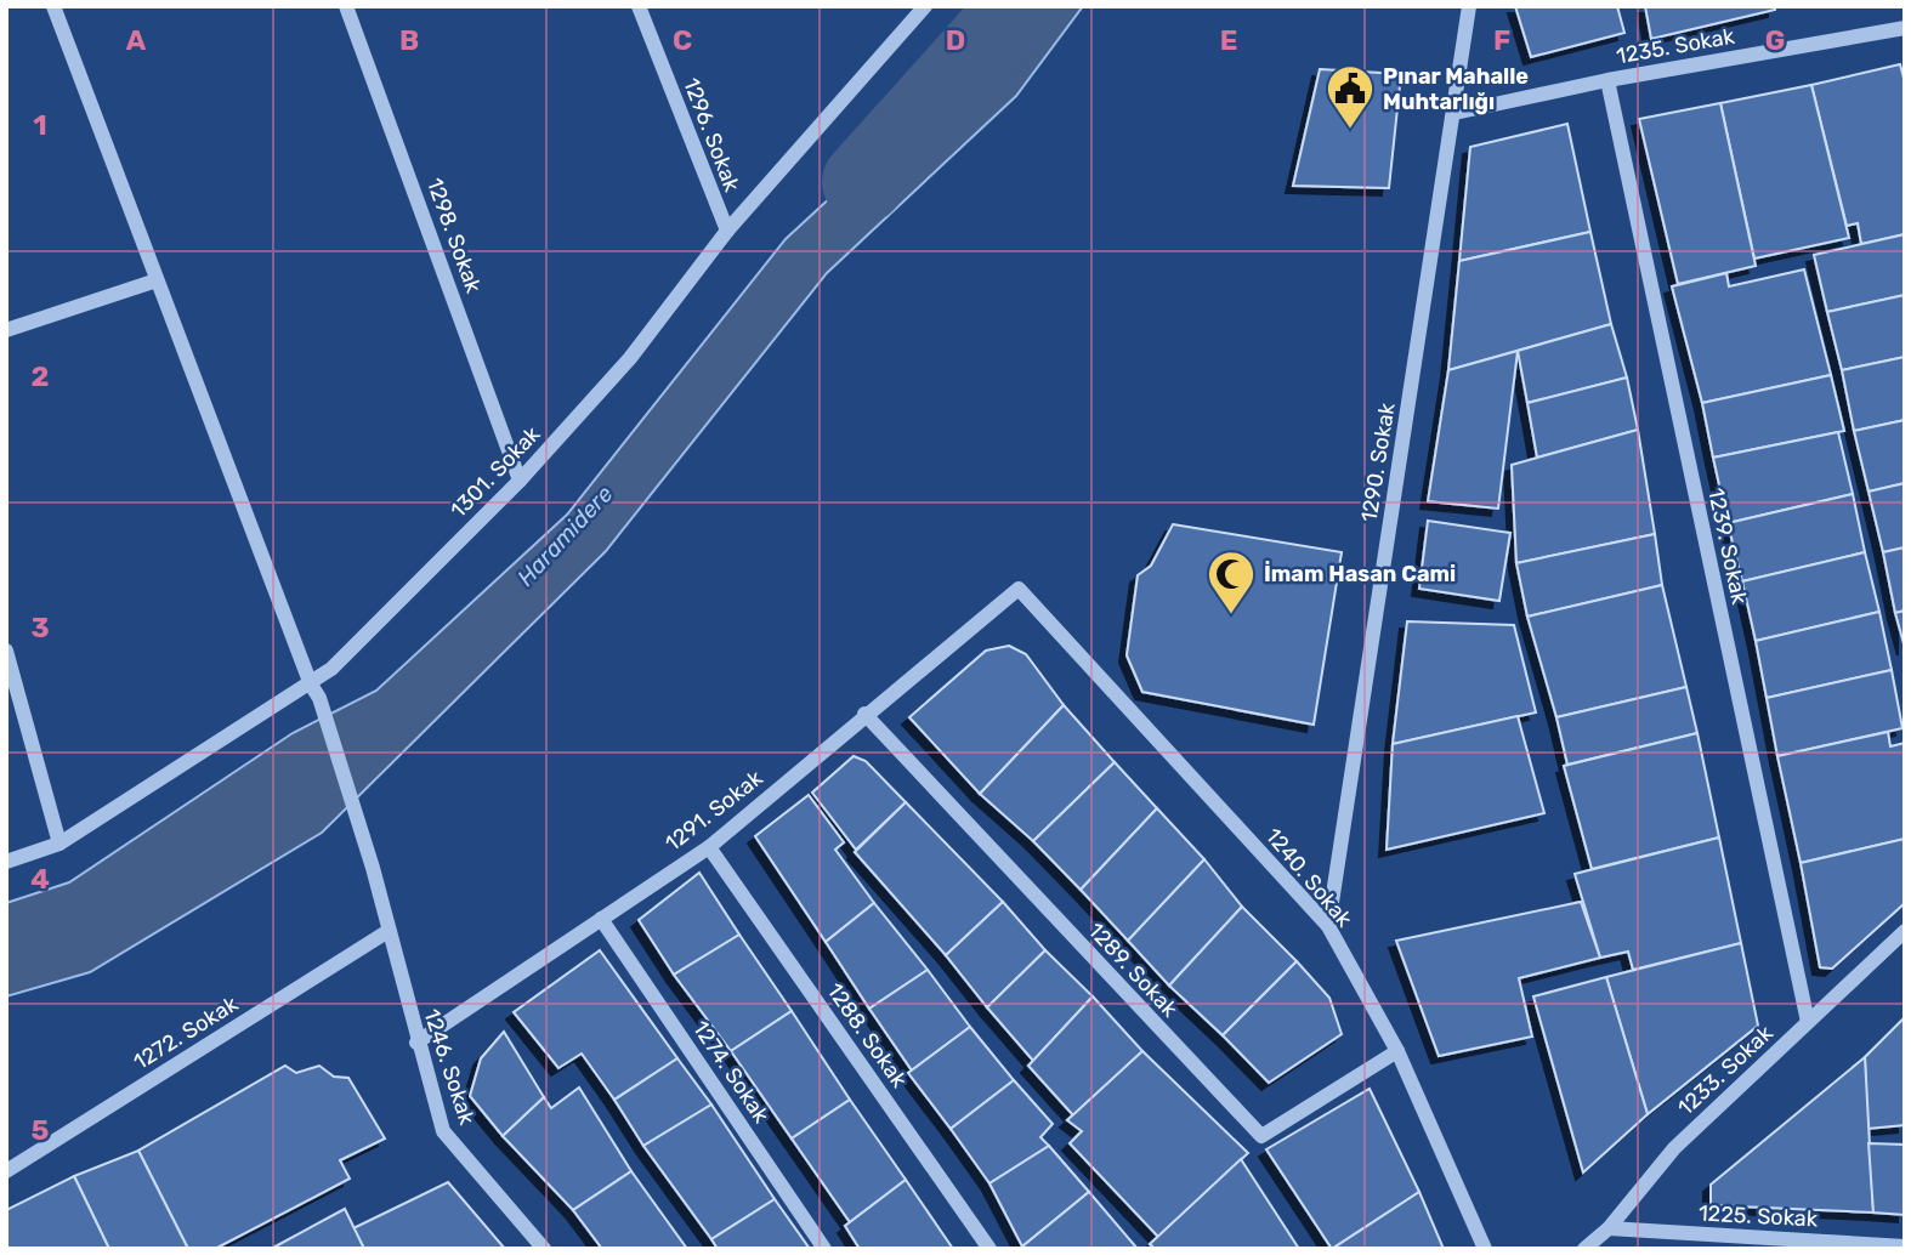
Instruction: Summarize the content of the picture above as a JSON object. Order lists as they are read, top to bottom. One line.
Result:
{"streets":{"street":["1235. Sokak","1296. Sokak","1298. Sokak","1290. Sokak","1301. Sokak","1239. Sokak","1291. Sokak","1240. Sokak","1289. Sokak","1272. Sokak","1288. Sokak","1246. Sokak","1233. Sokak","1274. Sokak","1225. Sokak"]},"crossings":[["1235. Sokak","1290. Sokak"],["1235. Sokak","1239. Sokak"],["1296. Sokak","1301. Sokak"],["1298. Sokak","1301. Sokak"],["1290. Sokak","1240. Sokak"],["1301. Sokak","1246. Sokak"],["1239. Sokak","1233. Sokak"],["1291. Sokak","1240. Sokak"],["1291. Sokak","1289. Sokak"],["1291. Sokak","1288. Sokak"],["1291. Sokak","1246. Sokak"],["1291. Sokak","1274. Sokak"],["1240. Sokak","1289. Sokak"],["1272. Sokak","1246. Sokak"],["1233. Sokak","1225. Sokak"]],"water":["Haramidere"],"places":{"public building":["Pınar Mahalle Muhtarlığı"],"mosque":["İmam Hasan Cami"]},"grid":{"columns":["A","B","C","D","E","F","G"],"rows":["1","2","3","4","5"]}}
